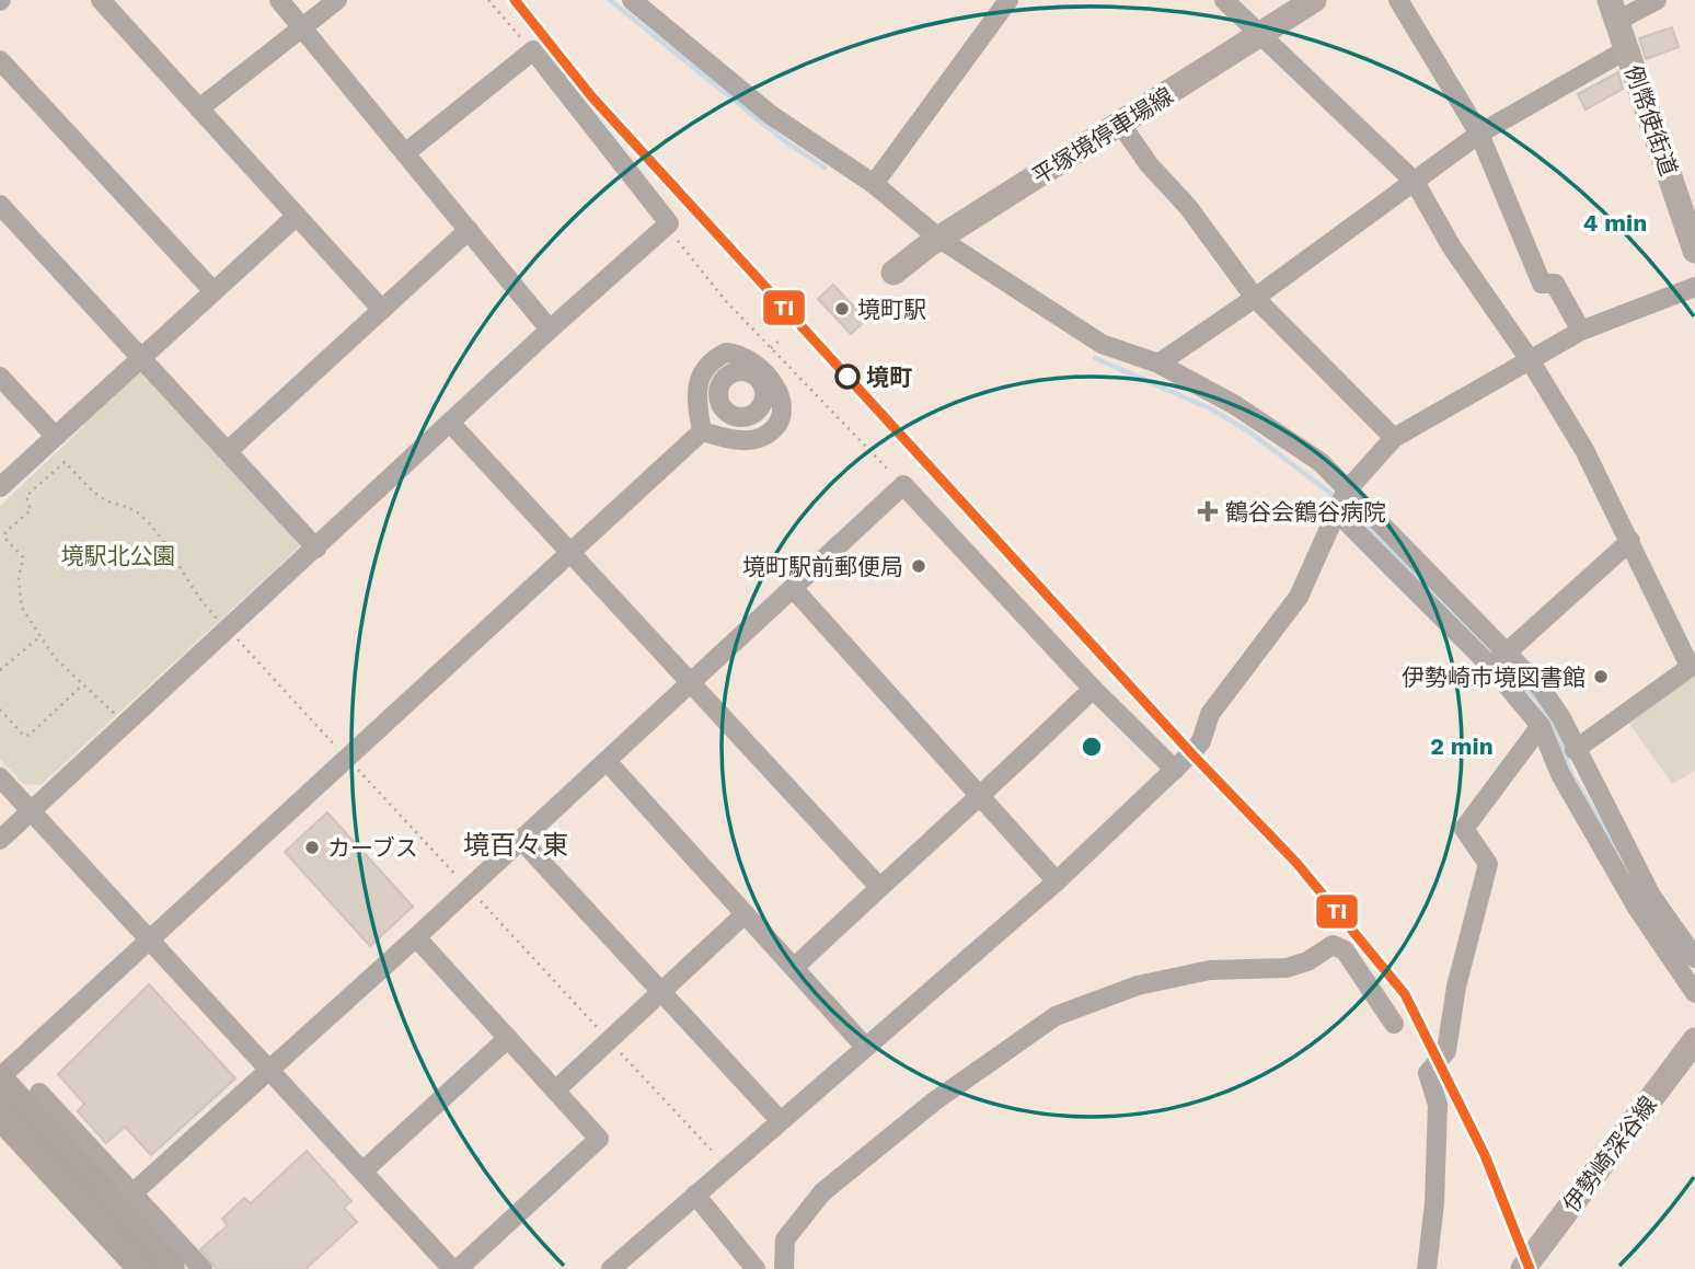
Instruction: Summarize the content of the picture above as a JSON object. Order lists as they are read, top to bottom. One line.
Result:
{"streets":{"main road":["例幣使街道","平塚境停車場線","伊勢崎深谷線"]},"districts":["境百々東"],"parks":["境駅北公園"],"places":{"other":["境町駅","境町","境町駅前郵便局","伊勢崎市境図書館","カーブス"],"health":["鶴谷会鶴谷病院"]},"lines":["transit line TI"],"rings":["4 min","2 min"]}
